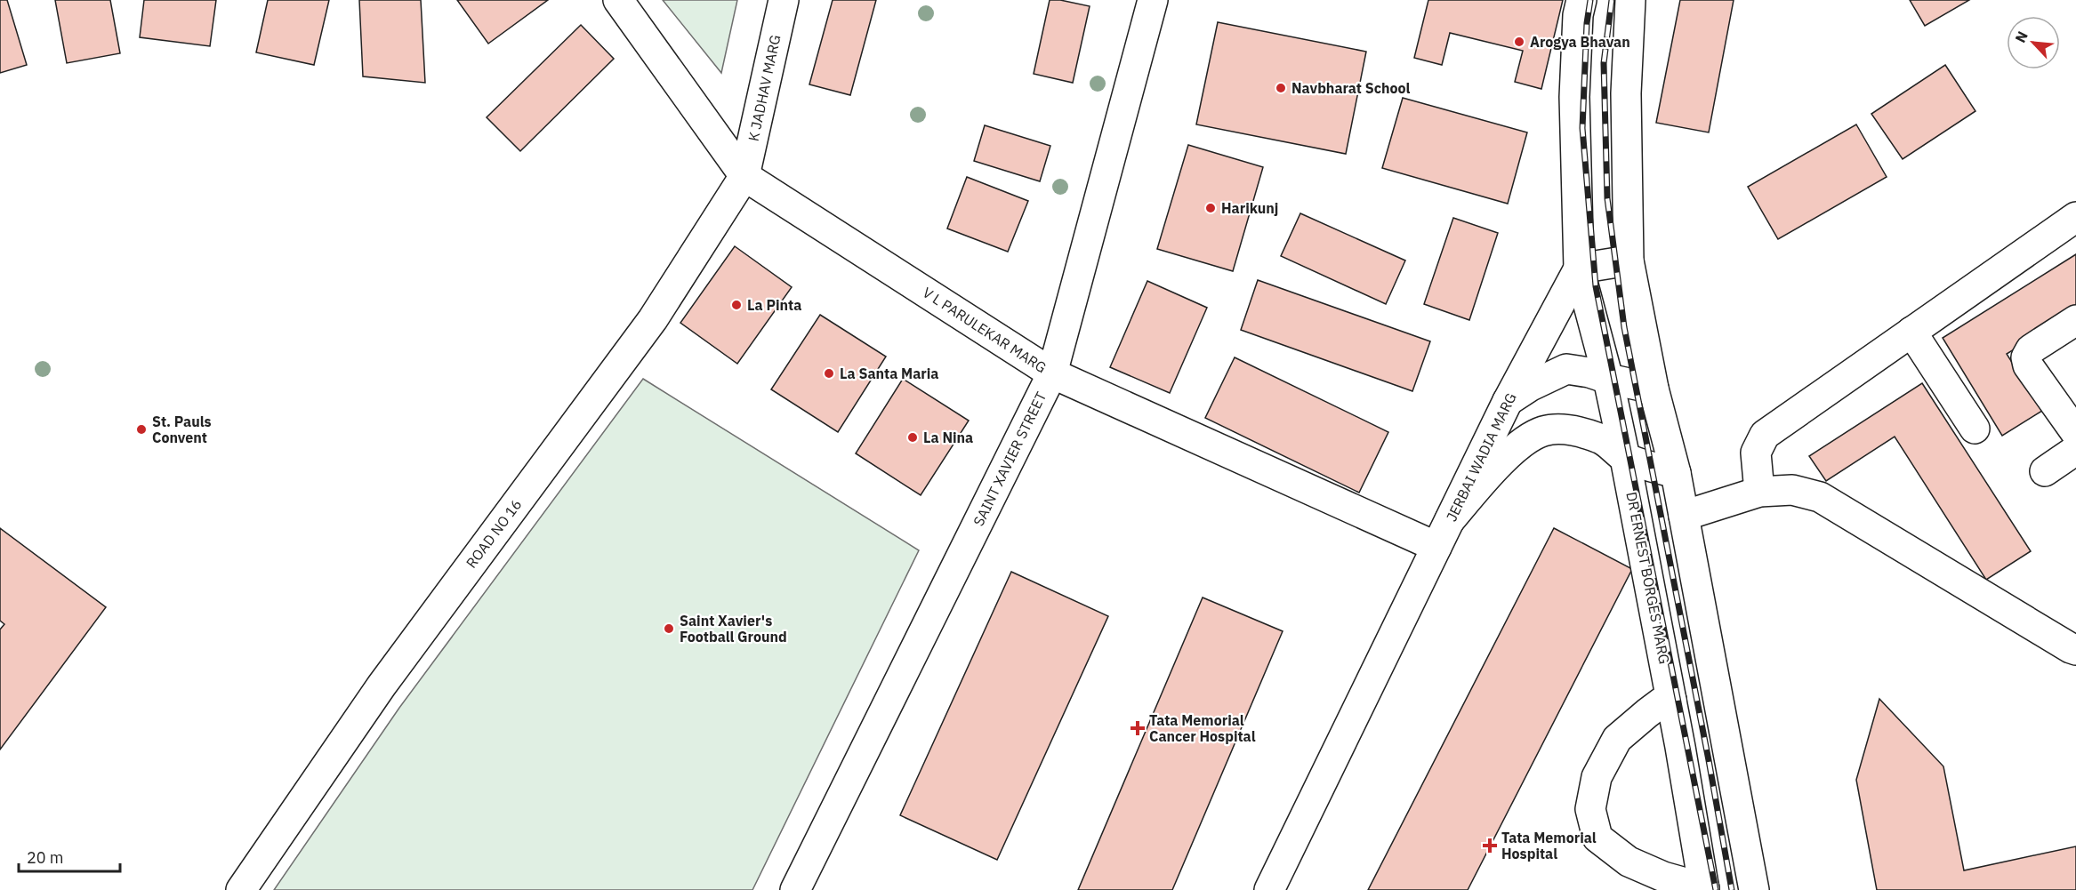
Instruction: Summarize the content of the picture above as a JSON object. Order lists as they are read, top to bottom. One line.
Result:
{"streets":{"street":["K JADHAV MARG","V L PARULEKAR MARG","JERBAI WADIA MARG","SAINT XAVIER STREET","ROAD NO 16","DR ERNEST BORGES MARG"]},"crossings":[["K JADHAV MARG","V L PARULEKAR MARG"],["K JADHAV MARG","ROAD NO 16"],["V L PARULEKAR MARG","JERBAI WADIA MARG"],["V L PARULEKAR MARG","SAINT XAVIER STREET"],["V L PARULEKAR MARG","ROAD NO 16"],["JERBAI WADIA MARG","DR ERNEST BORGES MARG"]],"places":{"other":["Arogya Bhavan","Navbharat School","Harikunj","La Pinta","La Santa Maria","St. Pauls Convent","La Nina","Saint Xavier's Football Ground"],"health":["Tata Memorial Cancer Hospital","Tata Memorial Hospital"]},"scale_bar":"20 m","north":"top left"}
